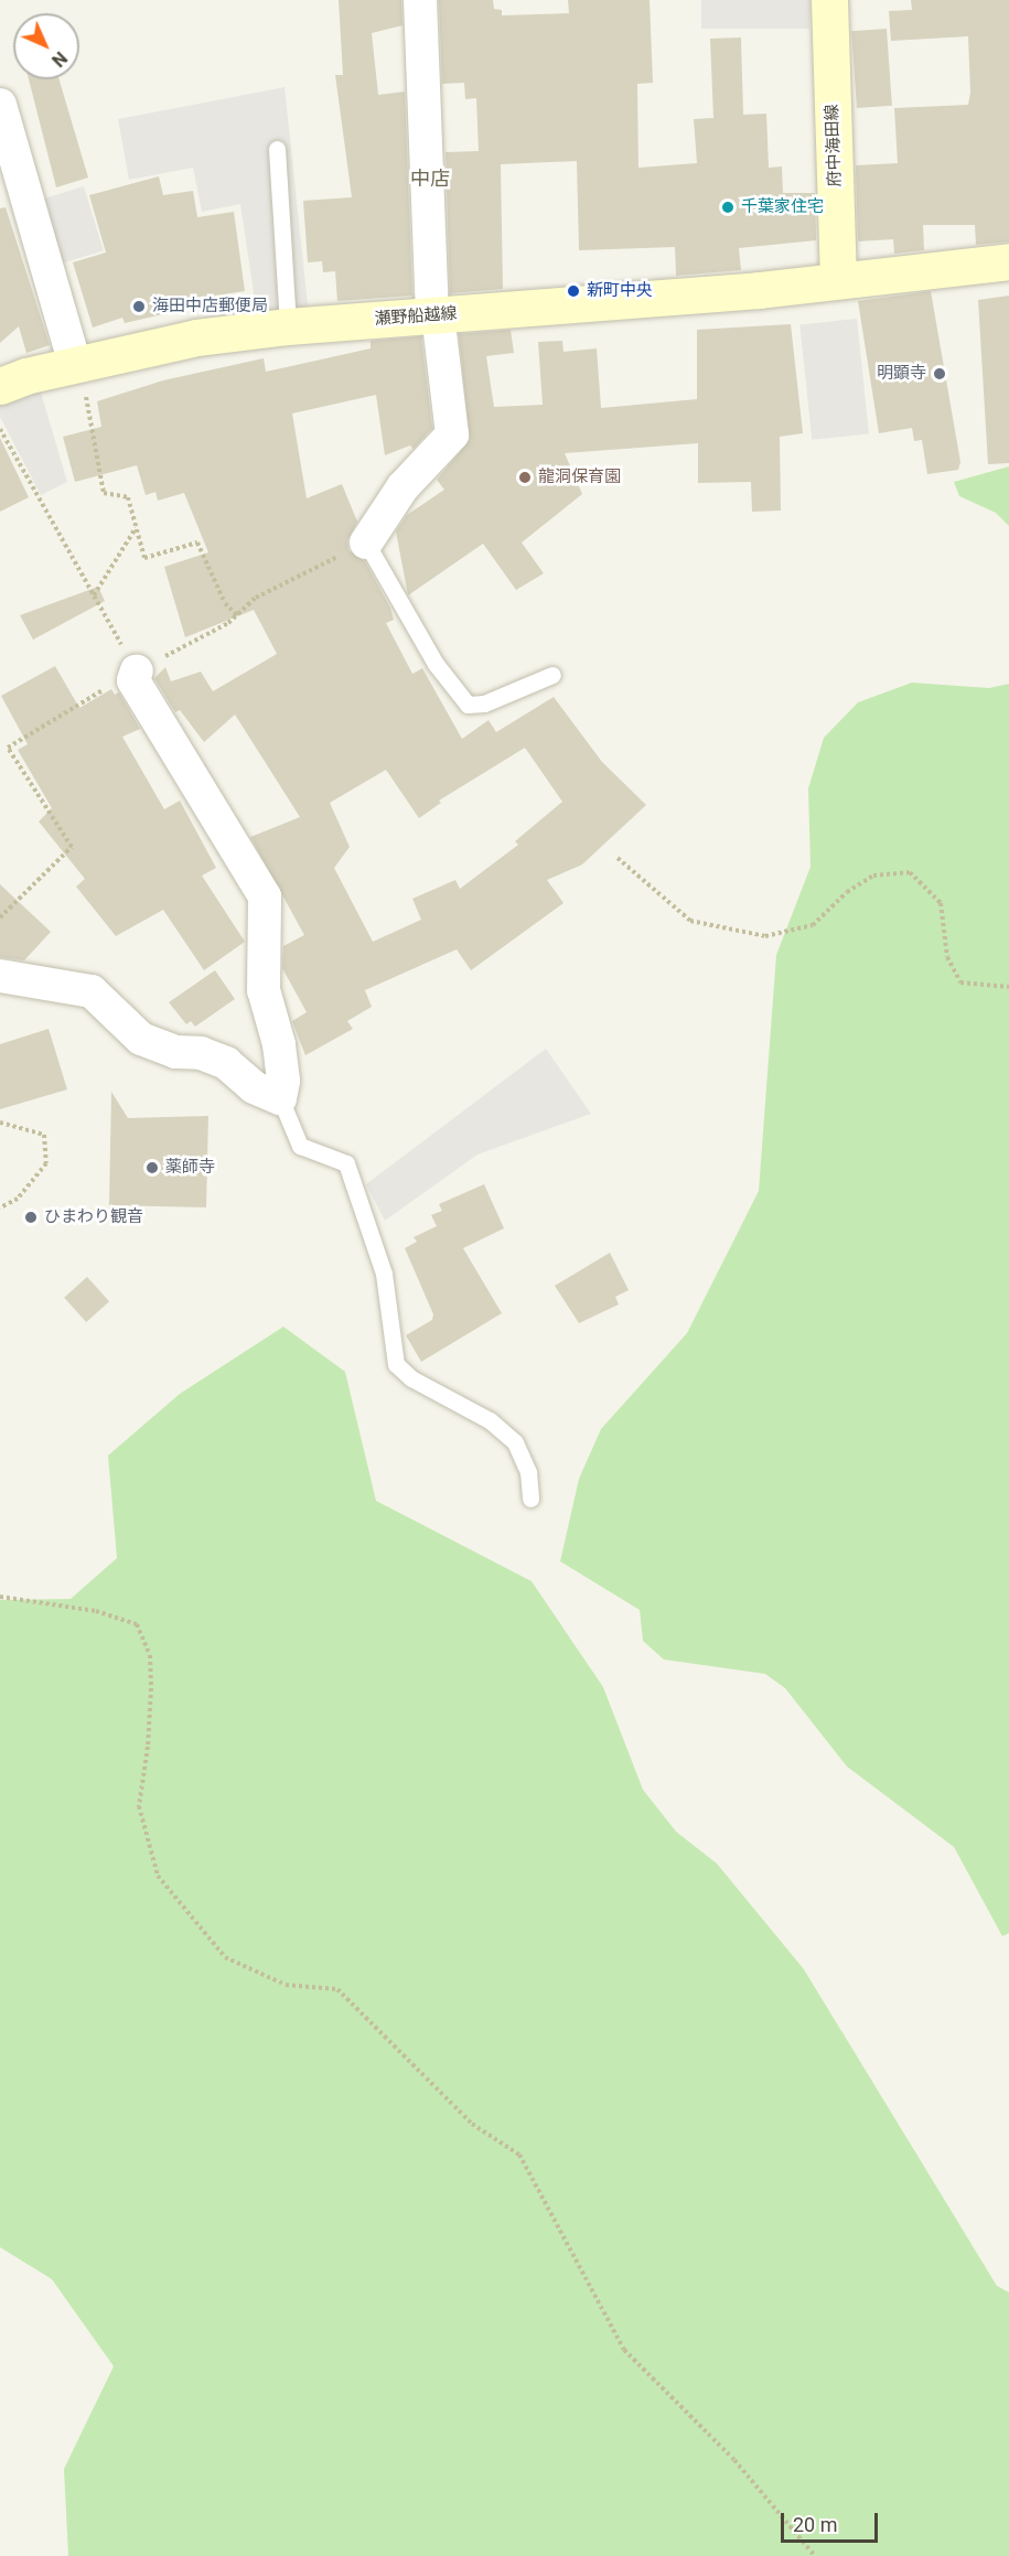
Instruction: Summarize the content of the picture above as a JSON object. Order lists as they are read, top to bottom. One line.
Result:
{"streets":{"main road":["府中海田線","瀬野船越線"]},"crossings":[["府中海田線","瀬野船越線"]],"districts":["中店"],"places":["千葉家住宅","新町中央","海田中店郵便局","明顕寺","龍洞保育園","薬師寺","ひまわり観音"],"scale_bar":"20 m","north":"bottom right"}
